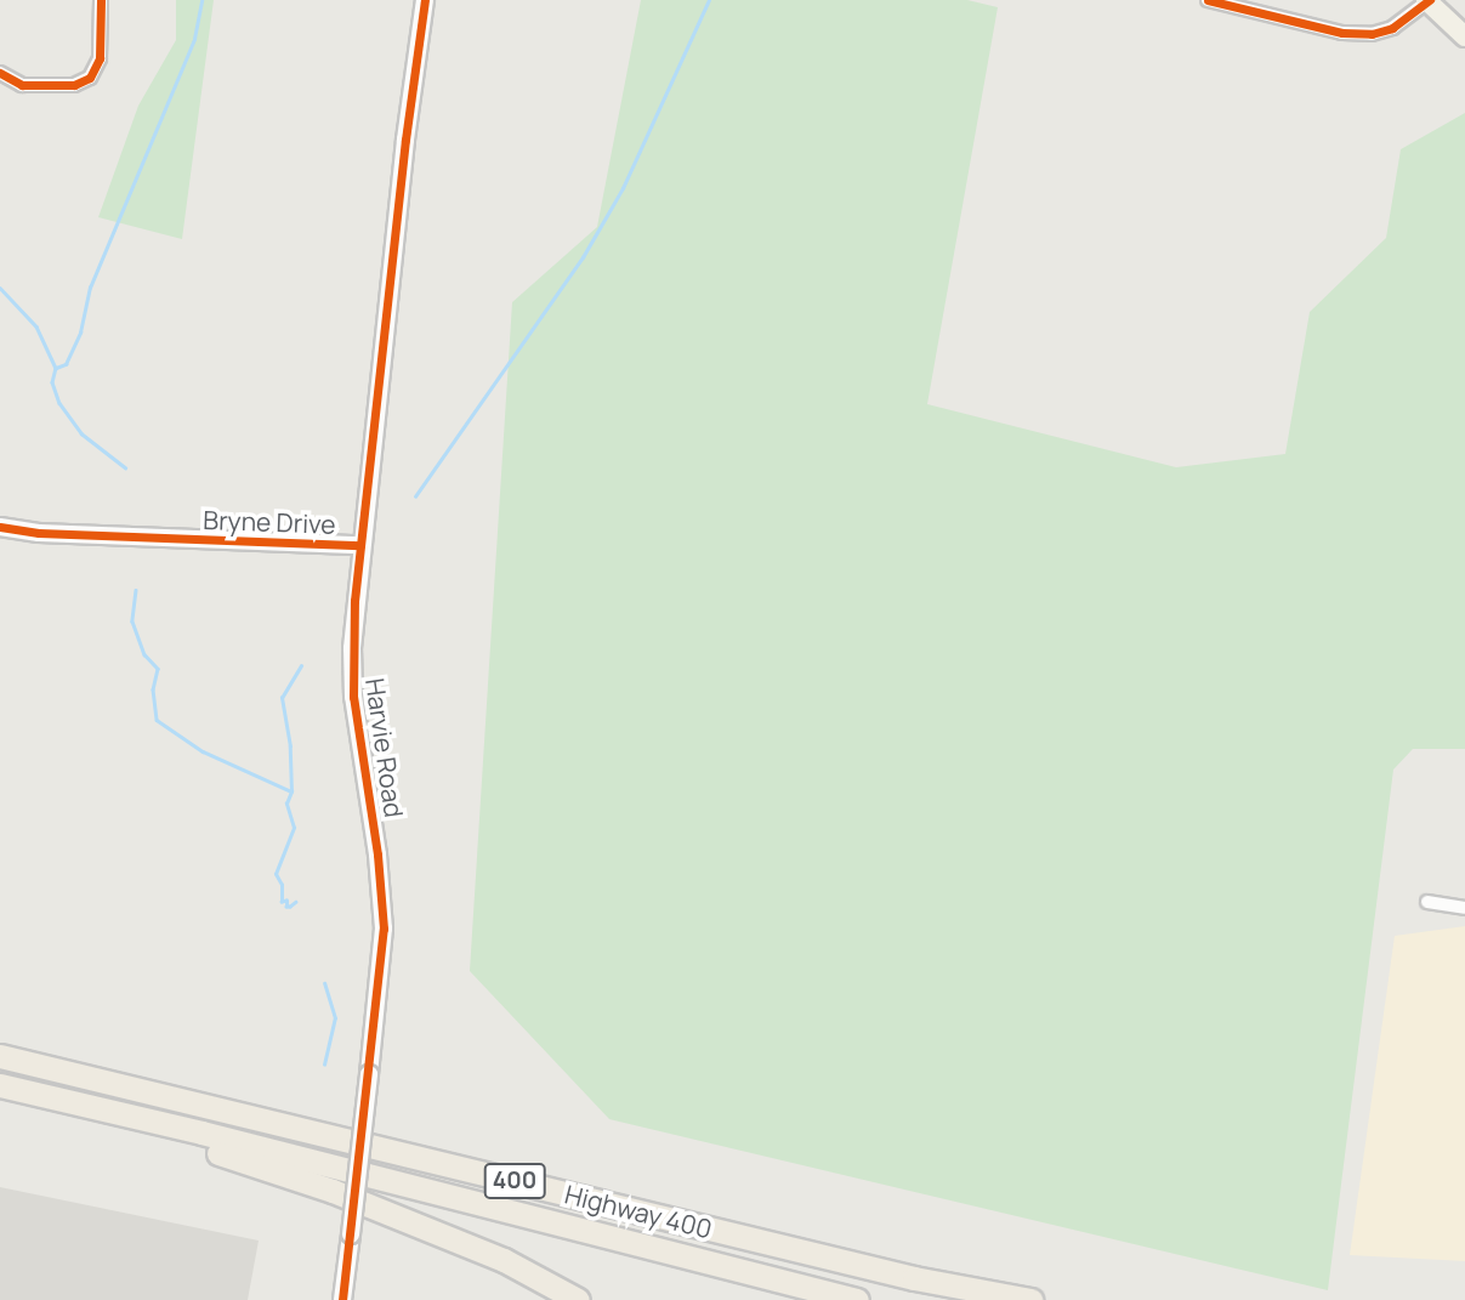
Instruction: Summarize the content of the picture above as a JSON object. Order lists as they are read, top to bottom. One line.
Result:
{"streets":{"highway":["400","Highway 400"],"street":["Bryne Drive","Harvie Road"]},"crossings":[["Bryne Drive","Harvie Road"]]}
